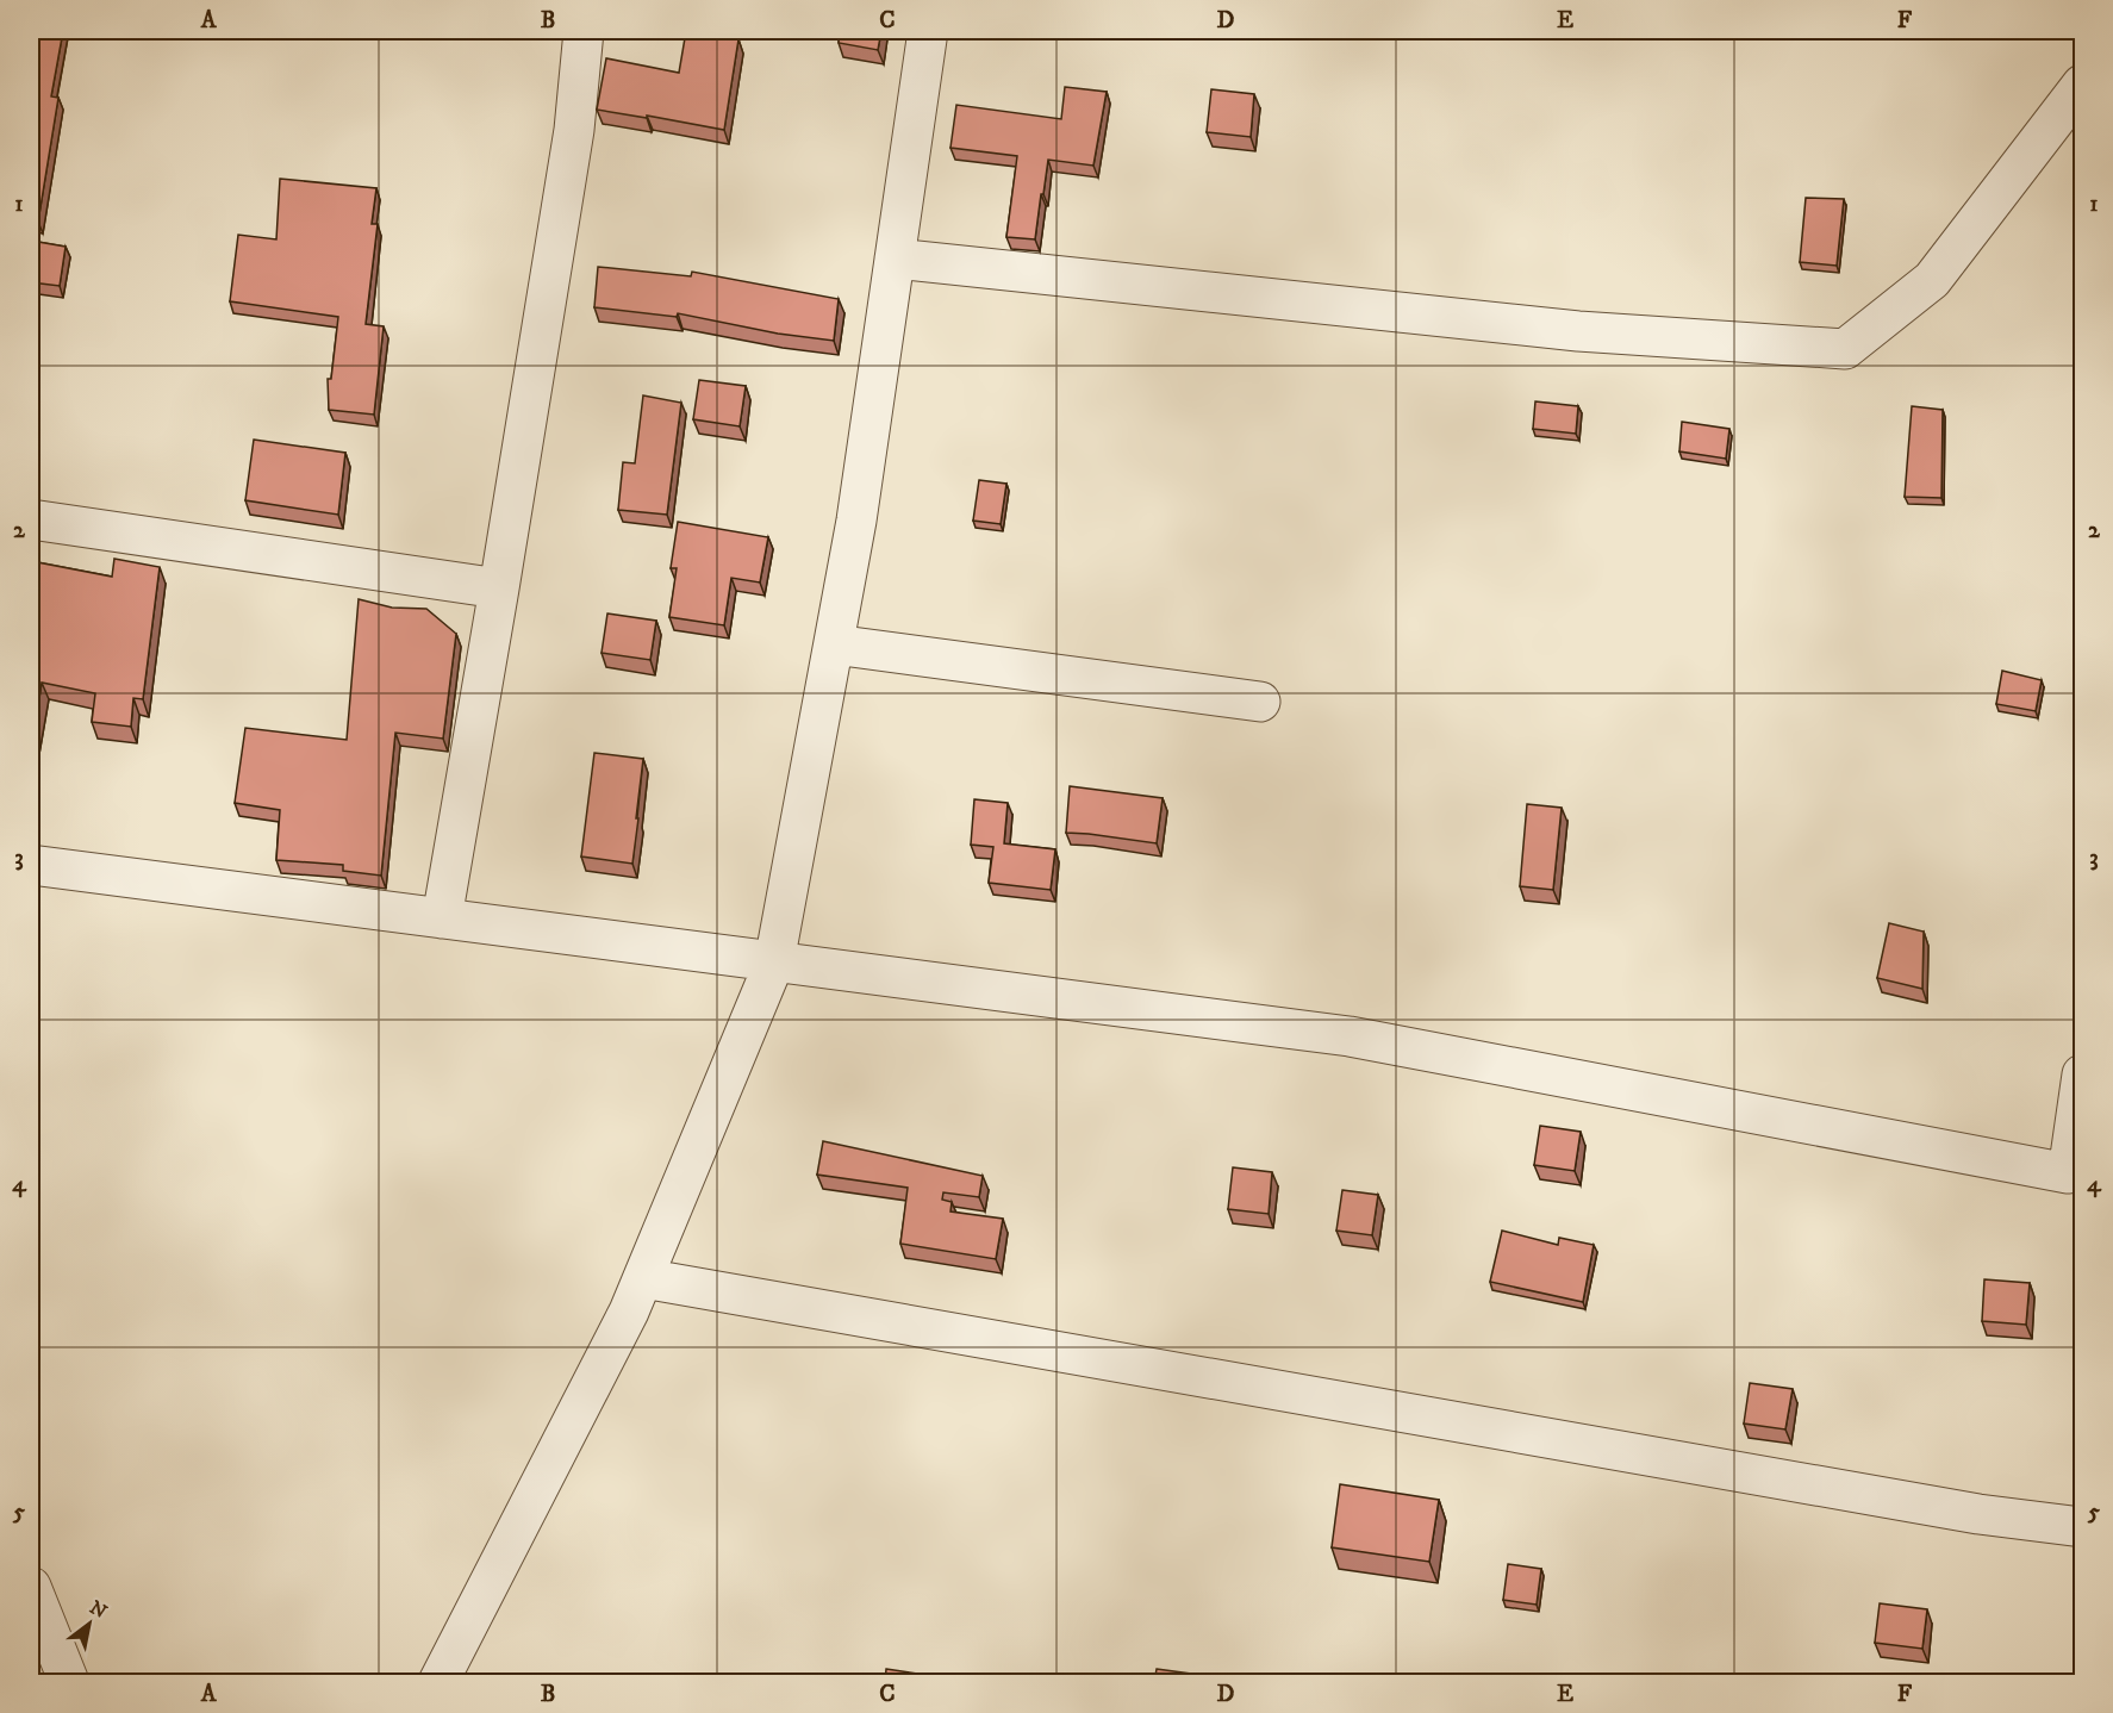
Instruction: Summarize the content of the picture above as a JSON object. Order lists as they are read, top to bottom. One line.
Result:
{"north":"top right","grid":{"columns":["A","B","C","D","E","F"],"rows":["1","2","3","4","5"]}}
